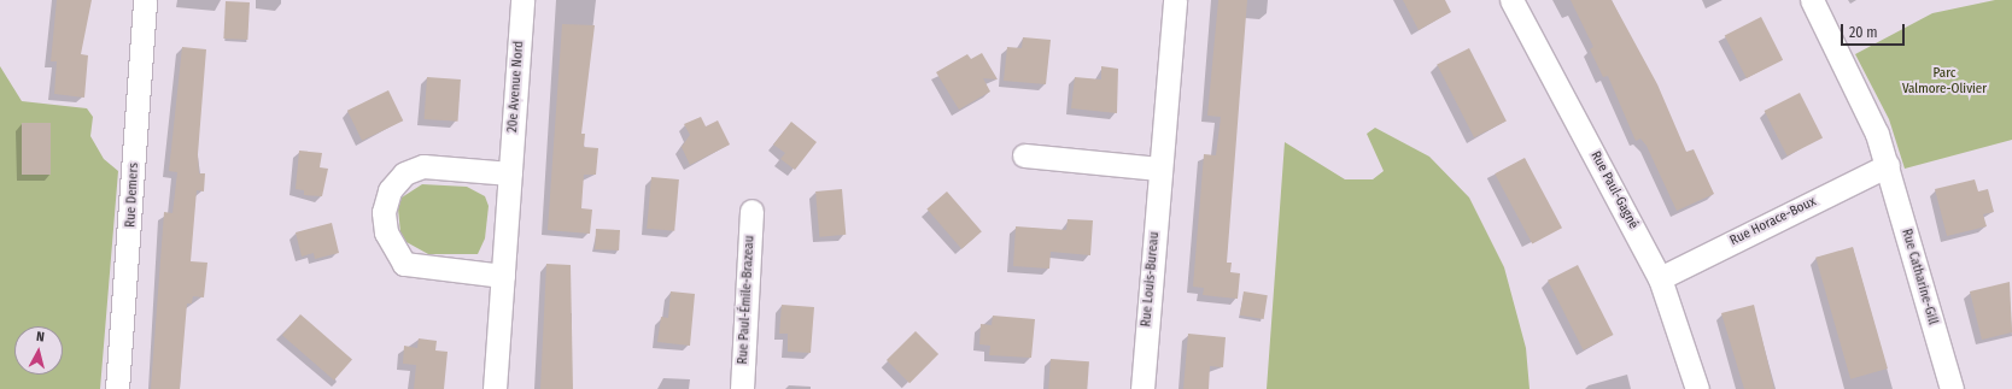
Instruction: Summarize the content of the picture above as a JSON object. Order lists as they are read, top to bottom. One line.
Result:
{"streets":{"street":["20e Avenue Nord","Rue Paul-Gagné","Rue Demers","Rue Horace-Boux","Rue Catharine-Gill","Rue Louis-Bureau","Rue Paul-Émile-Brazeau"]},"crossings":[["Rue Paul-Gagné","Rue Horace-Boux"],["Rue Horace-Boux","Rue Catharine-Gill"]],"parks":["Parc Valmore-Olivier"],"scale_bar":"20 m","north":"top"}
